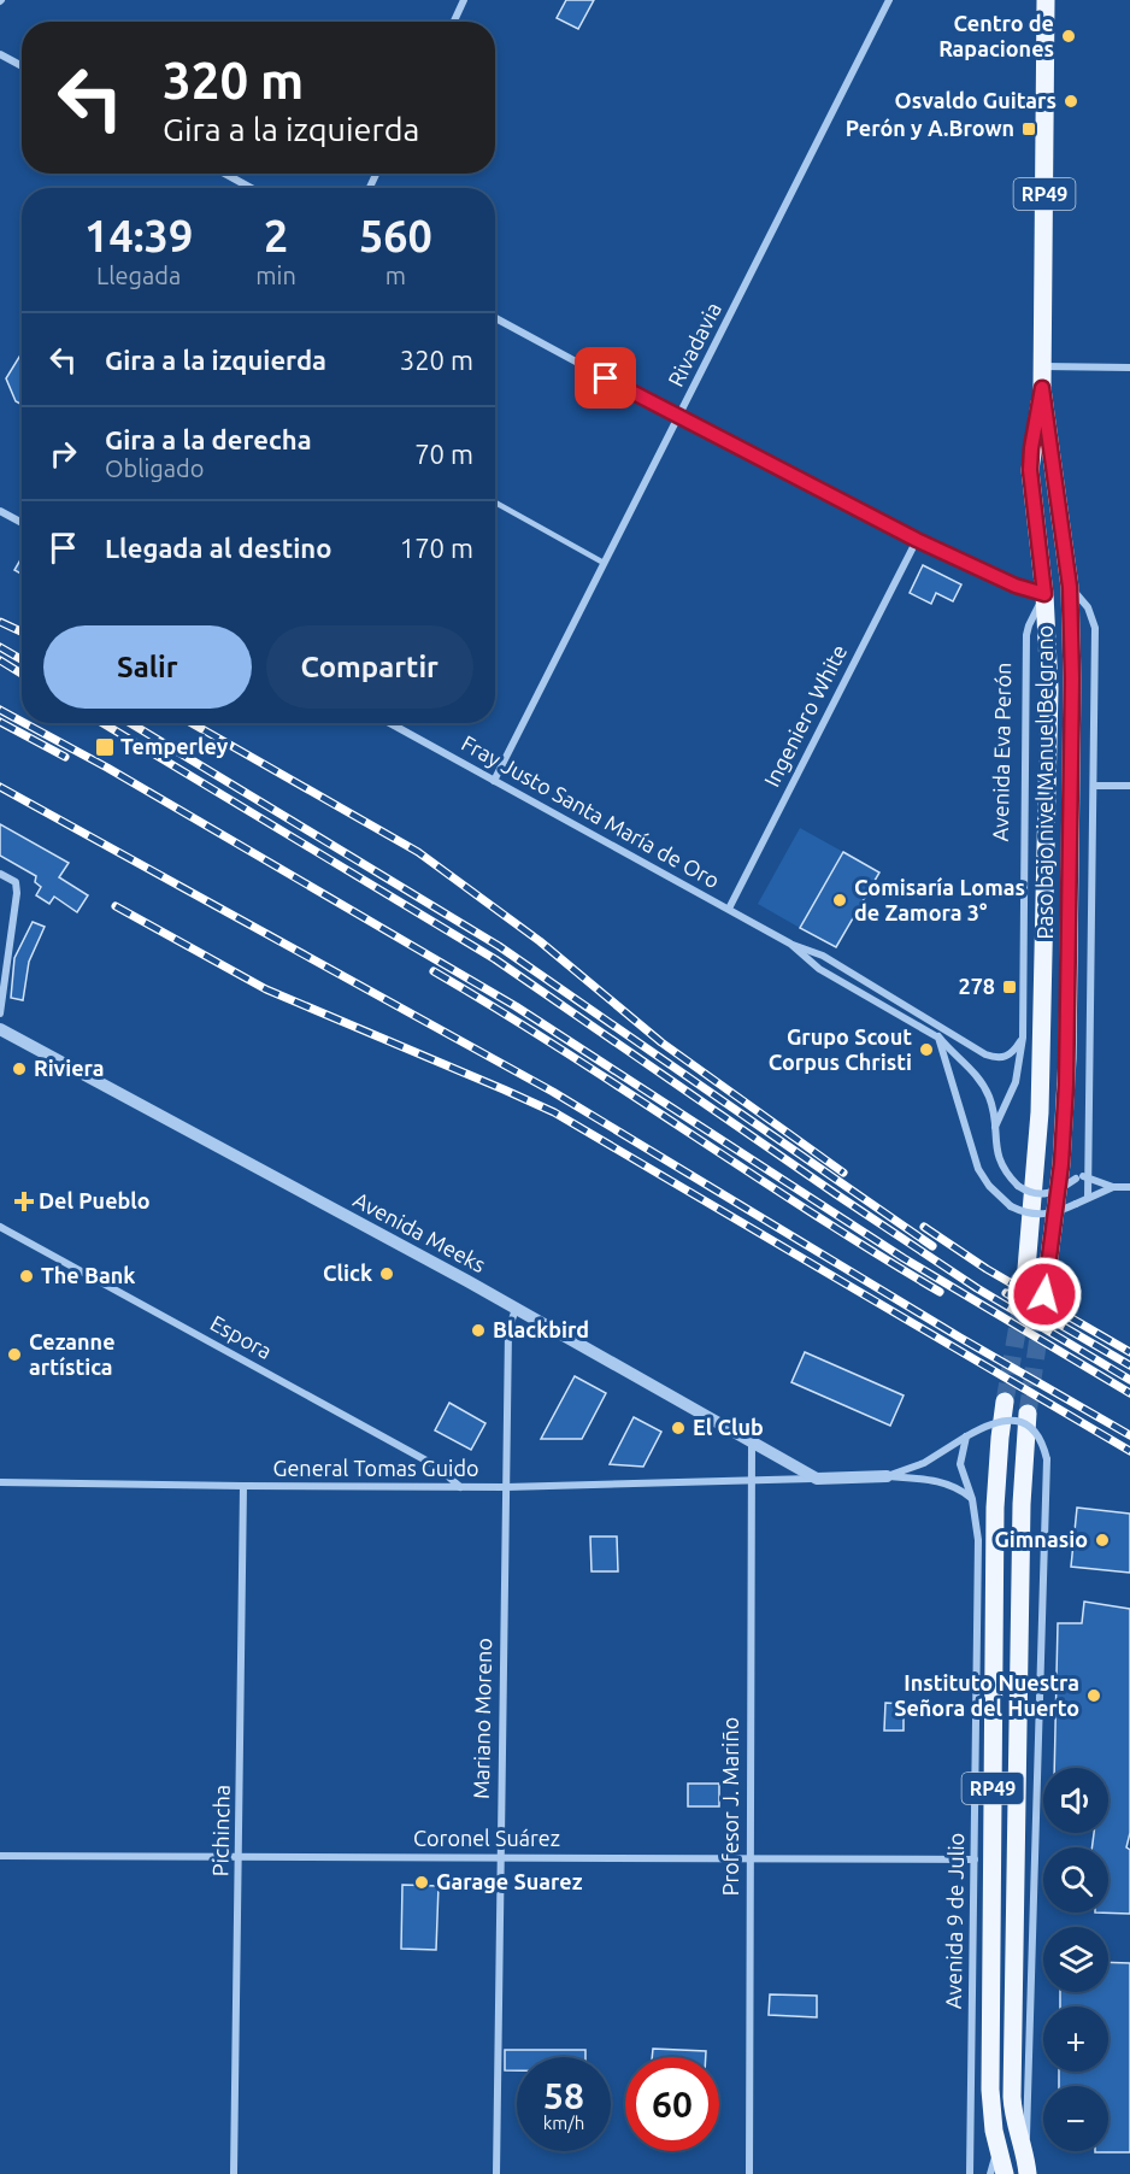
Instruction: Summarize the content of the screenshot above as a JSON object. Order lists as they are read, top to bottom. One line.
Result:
{"streets":{"main road":["RP49","Paso bajo nivel Manuel Belgrano"],"street":["Rivadavia","Ingeniero White","Avenida Eva Perón","Fray Justo Santa María de Oro","Avenida Meeks","Espora","General Tomas Guido","Mariano Moreno","Profesor J. Mariño","Pichincha","Coronel Suárez","Avenida 9 de Julio"]},"crossings":[["RP49","Paso bajo nivel Manuel Belgrano"],["Rivadavia","Fray Justo Santa María de Oro"],["Ingeniero White","Fray Justo Santa María de Oro"],["Avenida Eva Perón","Paso bajo nivel Manuel Belgrano"],["Avenida Eva Perón","Fray Justo Santa María de Oro"],["Avenida Meeks","General Tomas Guido"],["Avenida Meeks","Mariano Moreno"],["Avenida Meeks","Profesor J. Mariño"],["Espora","General Tomas Guido"],["General Tomas Guido","Mariano Moreno"],["General Tomas Guido","Profesor J. Mariño"],["General Tomas Guido","Pichincha"],["Mariano Moreno","Coronel Suárez"],["Profesor J. Mariño","Coronel Suárez"],["Pichincha","Coronel Suárez"],["Coronel Suárez","Avenida 9 de Julio"]],"places":{"other":["Centro de Rapaciones","Osvaldo Guitars","Comisaría Lomas de Zamora 3°","Grupo Scout Corpus Christi","Riviera","Click","The Bank","Blackbird","Cezanne artística","El Club","Gimnasio","Instituto Nuestra Señora del Huerto","Garage Suarez"],"transit":["Perón y A.Brown","Temperley","278"],"health":["Del Pueblo"]},"page":{"turn":["320 m","Gira a la izquierda"],"eta":["14:39","Llegada","2","min","560","m"],"list":[{"name":"Gira a la izquierda","value":"320 m"},{"name":"Gira a la derecha","note":"Obligado","value":"70 m"},{"name":"Llegada al destino","value":"170 m"}],"buttons":["Salir","Compartir"],"map_buttons":["+","−"],"speed":"58 km/h","limit":"60"}}
